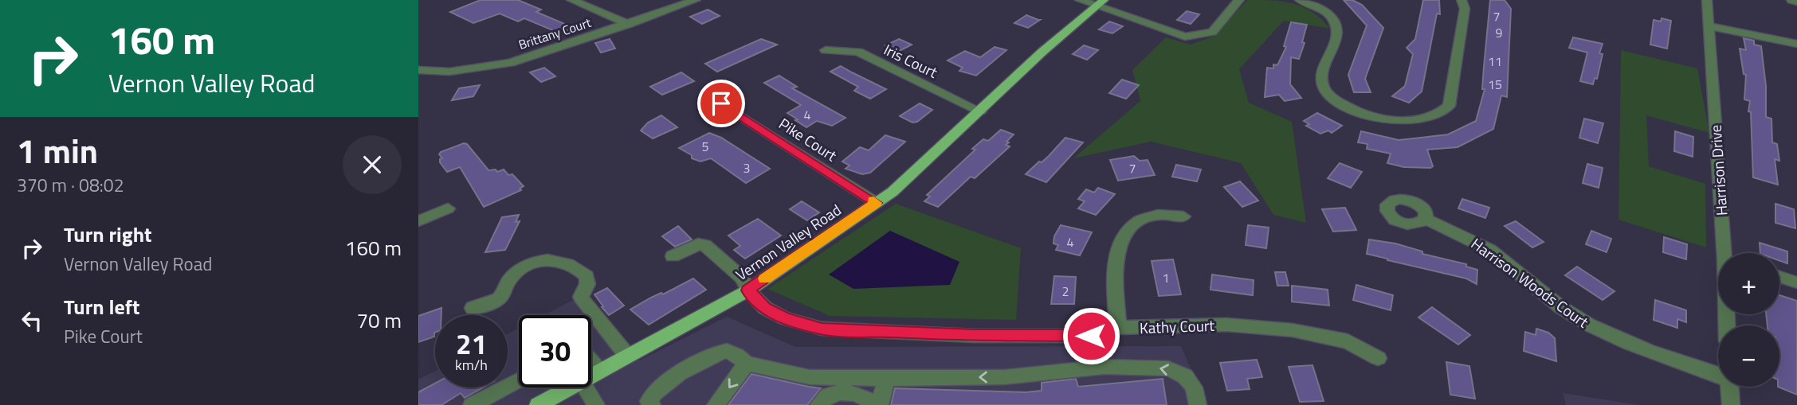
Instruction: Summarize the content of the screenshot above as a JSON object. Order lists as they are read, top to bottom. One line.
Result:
{"streets":{"main road":["Vernon Valley Road"],"street":["Brittany Court","Iris Court","Pike Court","Harrison Drive","Harrison Woods Court","Kathy Court"]},"crossings":[["Iris Court","Vernon Valley Road"],["Pike Court","Vernon Valley Road"],["Vernon Valley Road","Kathy Court"]],"house_numbers":["7","9","11","15","4","5","3","7","4","1","2"],"page":{"turn":["160 m","Vernon Valley Road"],"heading":["1 min","370 m · 08:02"],"list":[{"name":"Turn right","note":"Vernon Valley Road","value":"160 m"},{"name":"Turn left","note":"Pike Court","value":"70 m"}],"map_buttons":["+","−"],"speed":"21 km/h","limit":"30"}}
